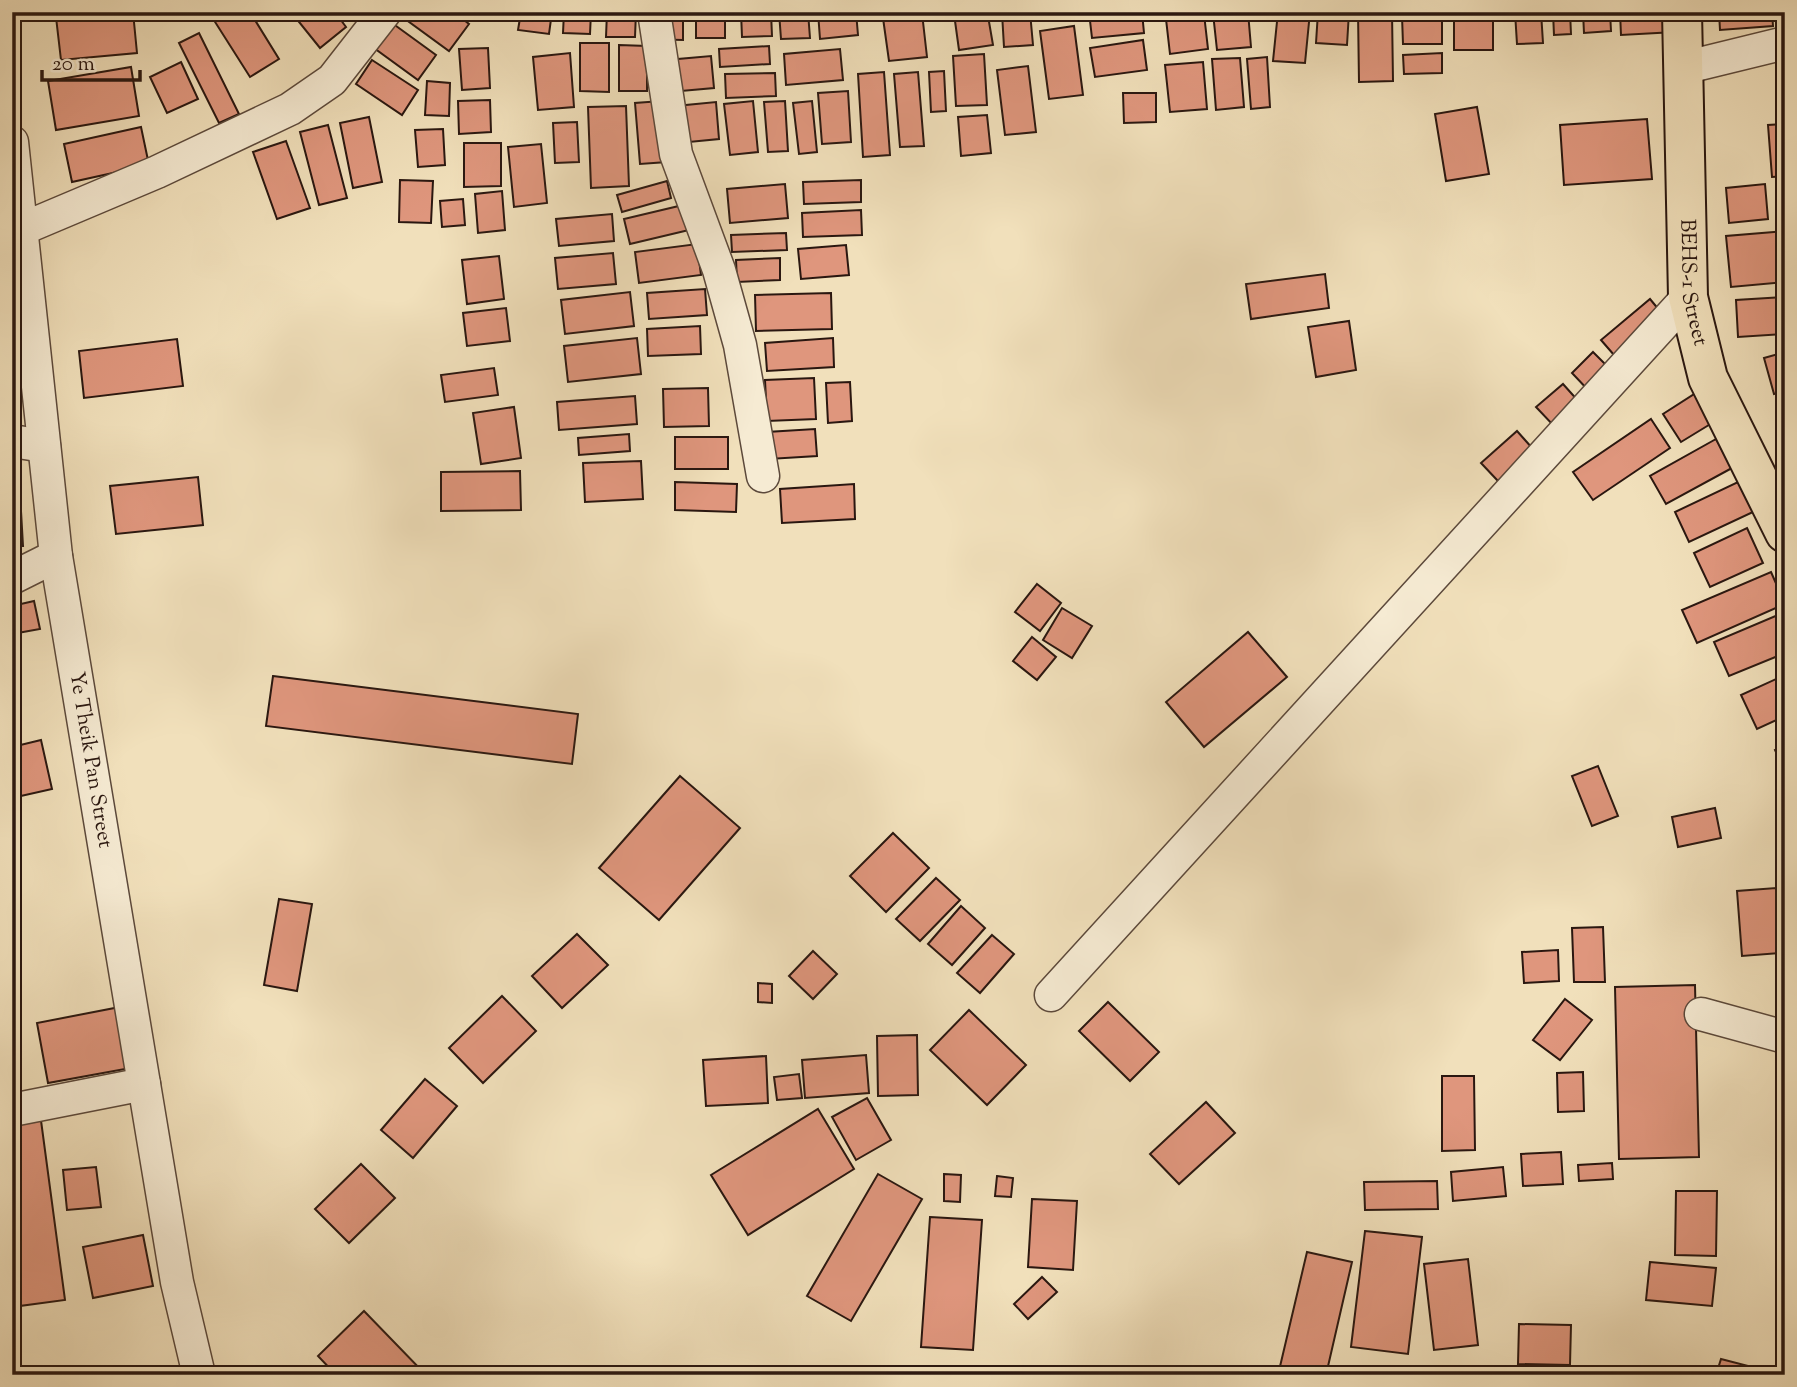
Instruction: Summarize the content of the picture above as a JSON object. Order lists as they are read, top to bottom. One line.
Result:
{"streets":{"main road":["BEHS-1 Street"],"street":["Ye Theik Pan Street"]},"scale_bar":"20 m"}
